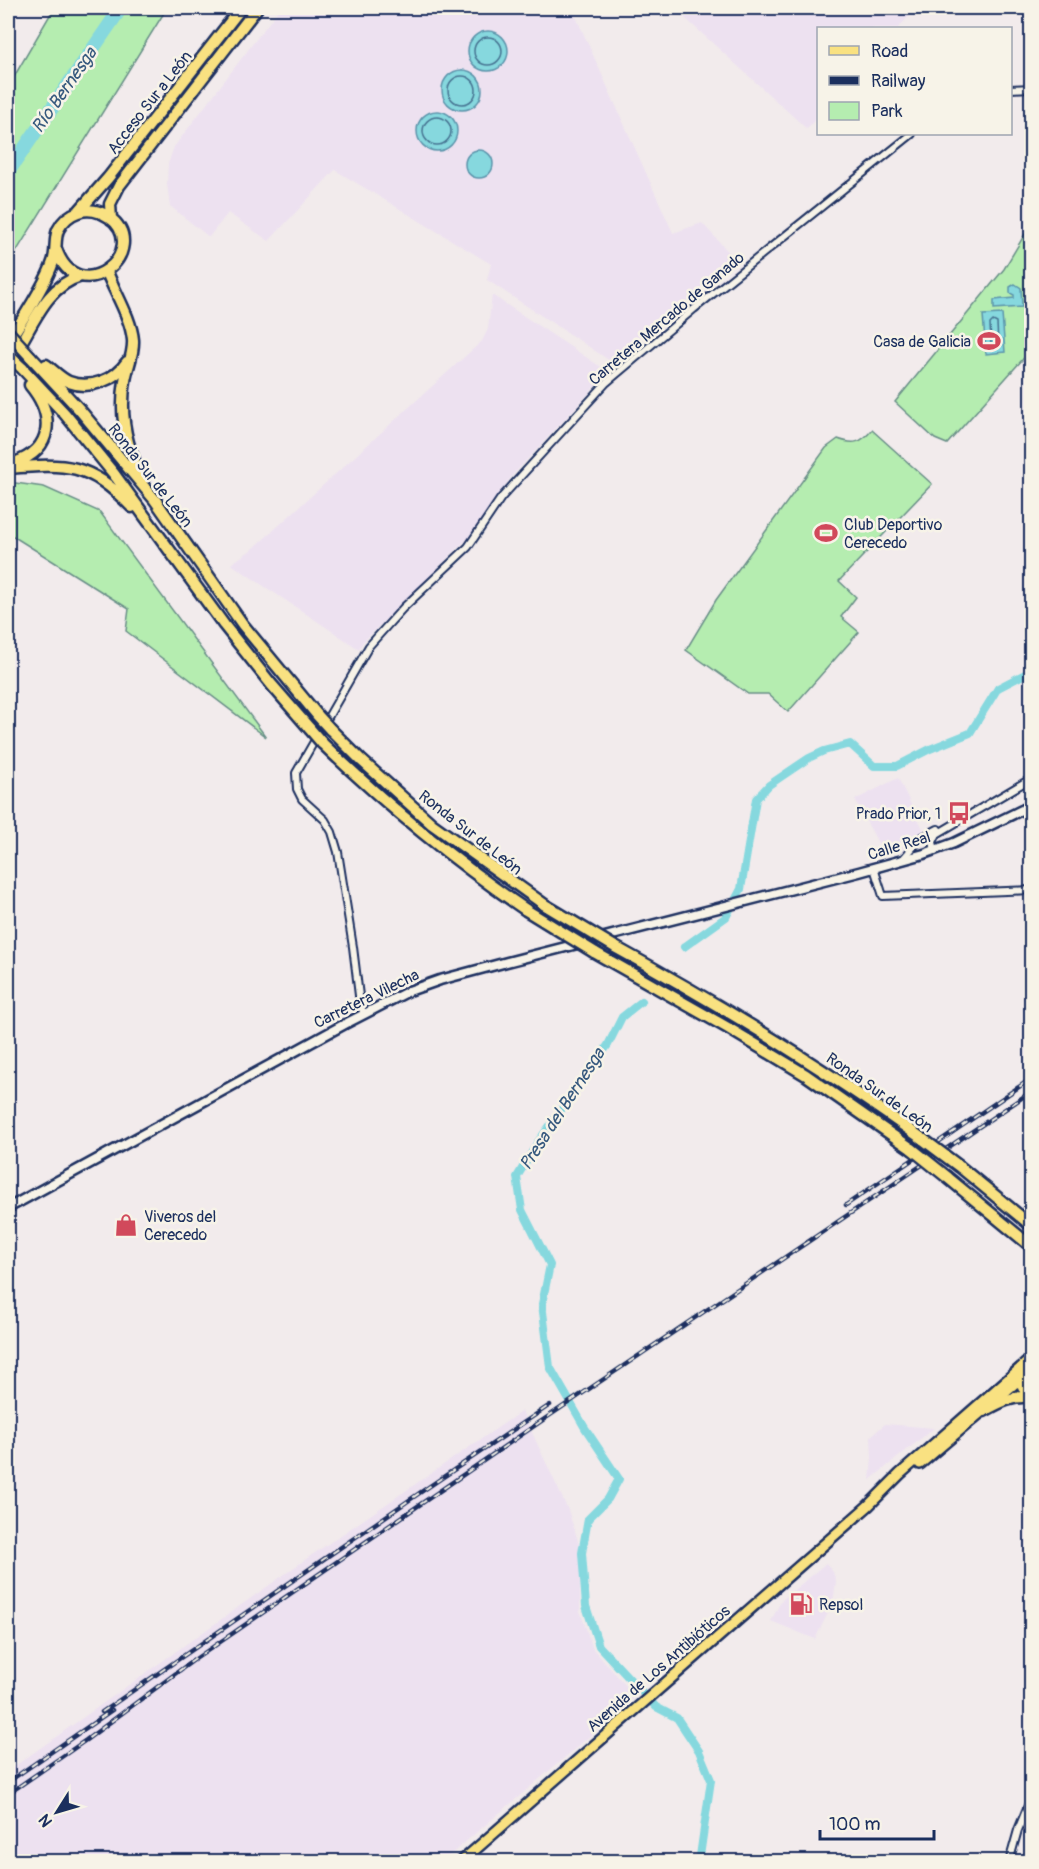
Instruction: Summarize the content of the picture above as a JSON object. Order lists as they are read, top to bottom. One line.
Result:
{"streets":{"highway":["Acceso Sur a León","Ronda Sur de León"],"main road":["Avenida de Los Antibióticos"],"street":["Carretera Mercado de Ganado","Calle Real","Carretera Vilecha"]},"crossings":[["Carretera Mercado de Ganado","Carretera Vilecha"],["Calle Real","Carretera Vilecha"]],"water":["Río Bernesga","Presa del Bernesga"],"places":{"sports":["Casa de Galicia","Club Deportivo Cerecedo"],"bus stop":["Prado Prior, 1"],"shop":["Viveros del Cerecedo"],"fuel station":["Repsol"]},"legend":["Road","Railway","Park"],"scale_bar":"100 m","north":"bottom left"}
